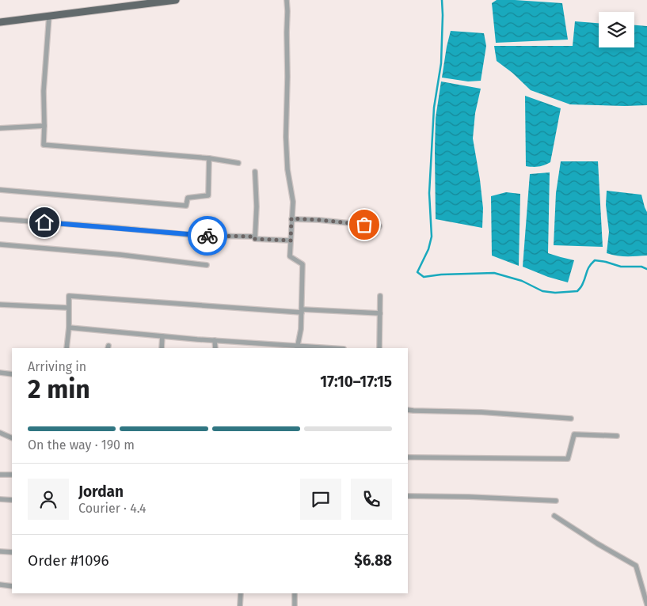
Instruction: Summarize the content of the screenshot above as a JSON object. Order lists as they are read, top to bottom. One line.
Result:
{"page":{"heading":["2 min","Arriving in","17:10–17:15"],"panel":["Jordan","Courier · 4.4","Order #1096","$6.88"],"bar":"On the way · 190 m"}}
